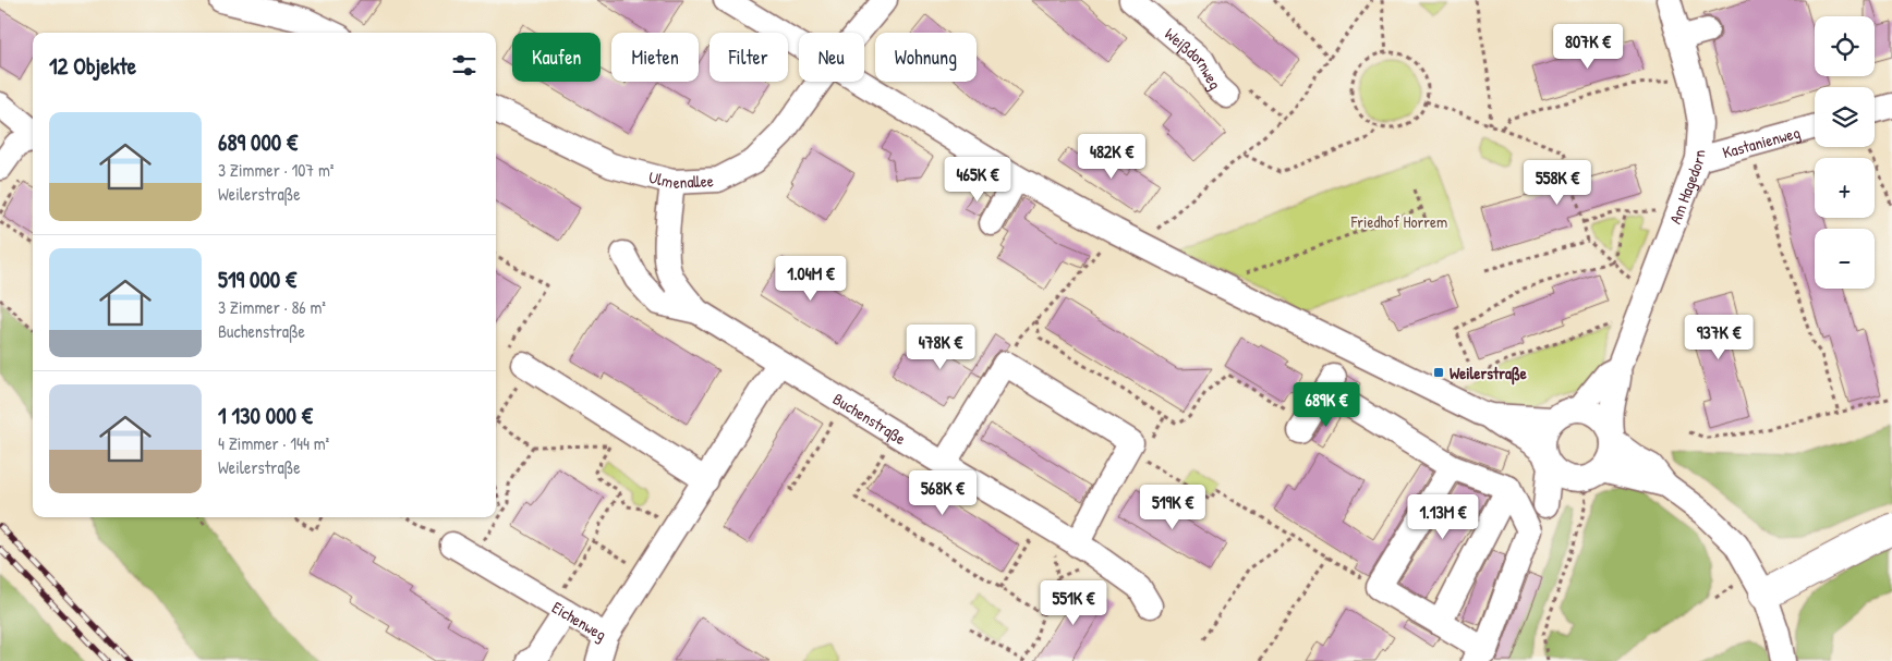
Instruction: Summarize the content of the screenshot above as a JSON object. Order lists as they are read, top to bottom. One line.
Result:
{"streets":{"street":["Weißdornweg","Kastanienweg","Ulmenallee","Am Hagedorn","Buchenstraße","Eichenweg"]},"crossings":[["Kastanienweg","Am Hagedorn"],["Ulmenallee","Buchenstraße"],["Buchenstraße","Eichenweg"]],"parks":["Friedhof Horrem"],"places":{"transit":["Weilerstraße"]},"page":{"map_buttons":["+","−"],"price":["807K €","482K €","465K €","558K €","1.04M €","937K €","478K €","689K €","568K €","519K €","1.13M €","551K €"],"chip":["Kaufen","Mieten","Filter","Neu","Wohnung"],"heading":"12 Objekte","list":[{"name":"689 000 €","note":"3 Zimmer · 107 m² · Weilerstraße"},{"name":"519 000 €","note":"3 Zimmer · 86 m² · Buchenstraße"},{"name":"1 130 000 €","note":"4 Zimmer · 144 m² · Weilerstraße"}]}}
